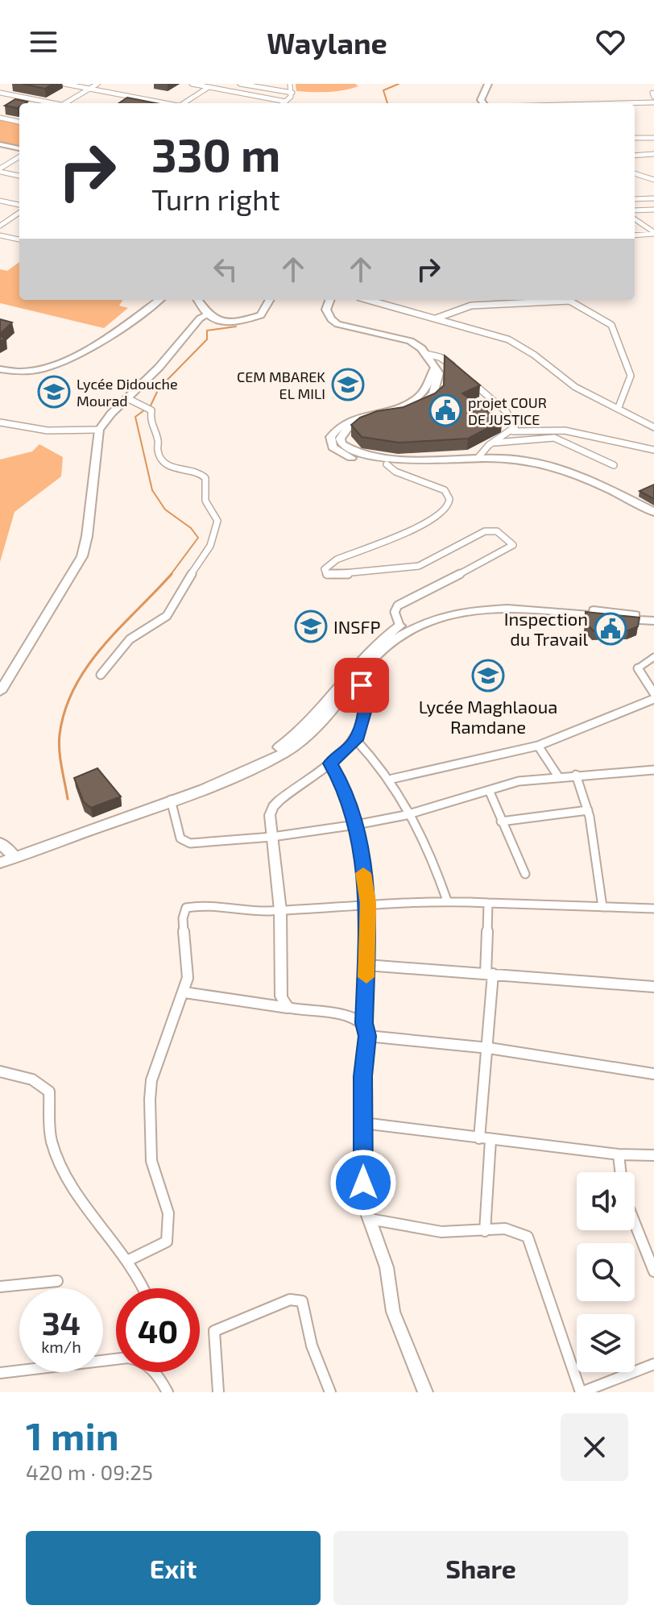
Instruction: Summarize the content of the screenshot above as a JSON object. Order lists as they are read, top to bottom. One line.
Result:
{"places":{"school or university":["CEM MBAREK EL MILI","Lycée Didouche Mourad","INSFP","Lycée Maghlaoua Ramdane"],"public building":["projet COUR DE JUSTICE","Inspection du Travail"]},"page":{"header":"Waylane","turn":["330 m","Turn right"],"speed":"34 km/h","limit":"40","heading":["1 min","420 m · 09:25"],"buttons":["Exit","Share"]}}
